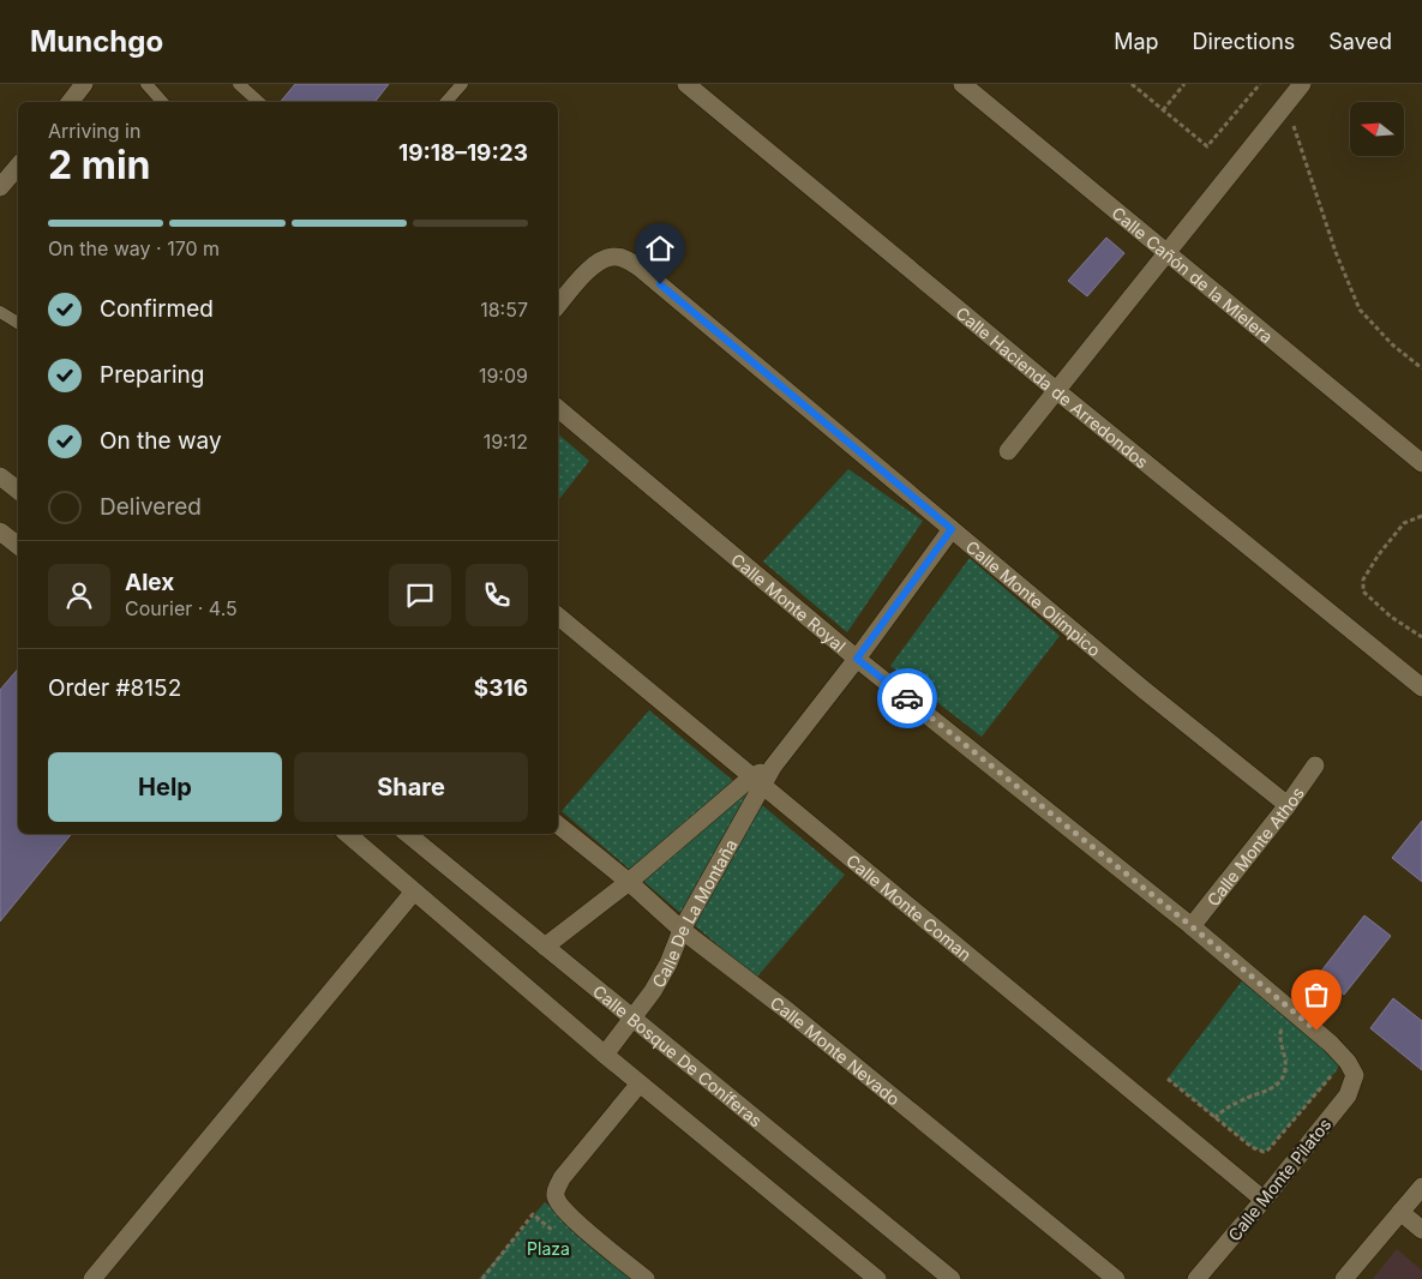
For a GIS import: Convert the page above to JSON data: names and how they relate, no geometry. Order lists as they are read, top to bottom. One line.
{"streets":{"street":["Calle Cañón de la Mielera","Calle Hacienda de Arredondos","Calle Monte Olímpico","Calle Monte Royal","Calle Monte Athos","Calle Monte Coman","Calle De La Montaña","Calle Monte Nevado","Calle Bosque De Coníferas","Calle Monte Pilatos"]},"crossings":[["Calle Monte Olímpico","Calle Monte Athos"],["Calle Monte Royal","Calle Monte Athos"],["Calle Monte Royal","Calle Monte Pilatos"],["Calle Monte Coman","Calle De La Montaña"],["Calle Monte Coman","Calle Monte Pilatos"],["Calle De La Montaña","Calle Monte Nevado"],["Calle De La Montaña","Calle Bosque De Coníferas"]],"parks":["Plaza"],"north":"left","page":{"header":"Munchgo","nav":["Map","Directions","Saved"],"heading":["2 min","Arriving in","19:18–19:23"],"panel":["Alex","Courier · 4.5","Order #8152","$316"],"bar":"On the way · 170 m","list":[["Confirmed","18:57"],["Preparing","19:09"],["On the way","19:12"],"Delivered"],"buttons":["Help","Share"]}}
